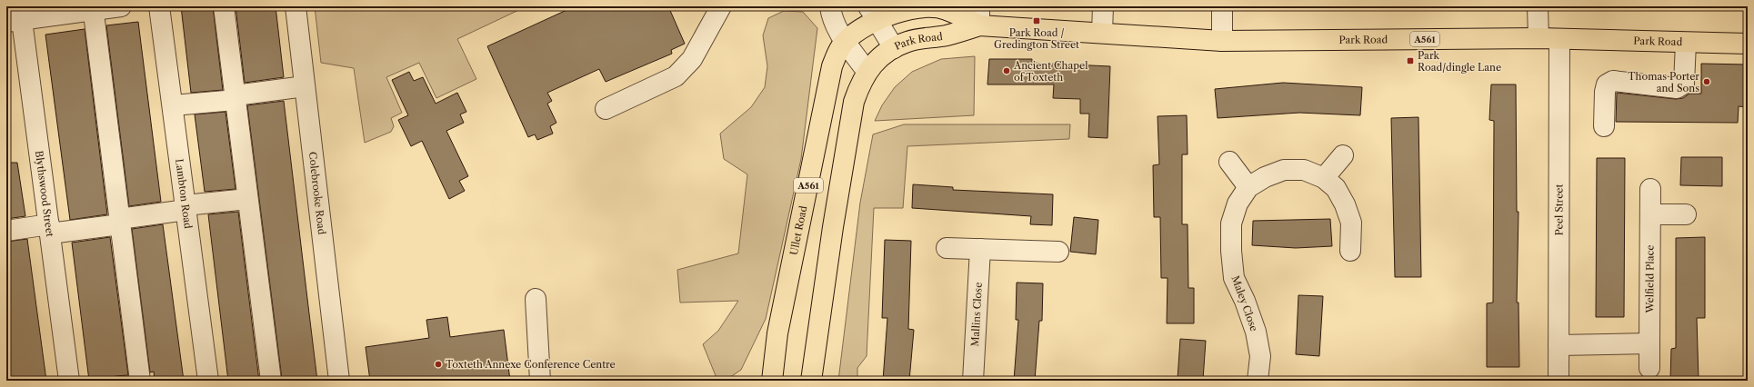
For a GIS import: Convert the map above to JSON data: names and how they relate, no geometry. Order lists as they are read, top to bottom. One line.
{"streets":{"highway":["A561","Park Road","Ullet Road"],"street":["Blythswood Street","Lambton Road","Colebrooke Road","Peel Street","Welfield Place","Maley Close","Mallins Close"]},"crossings":[["A561","Park Road"],["Park Road","Peel Street"],["Park Road","Ullet Road"]],"places":{"transit":["Park Road / Gredington Street","Park Road/dingle Lane"],"other":["Ancient Chapel of Toxteth","Thomas Porter and Sons","Toxteth Annexe Conference Centre"]}}
